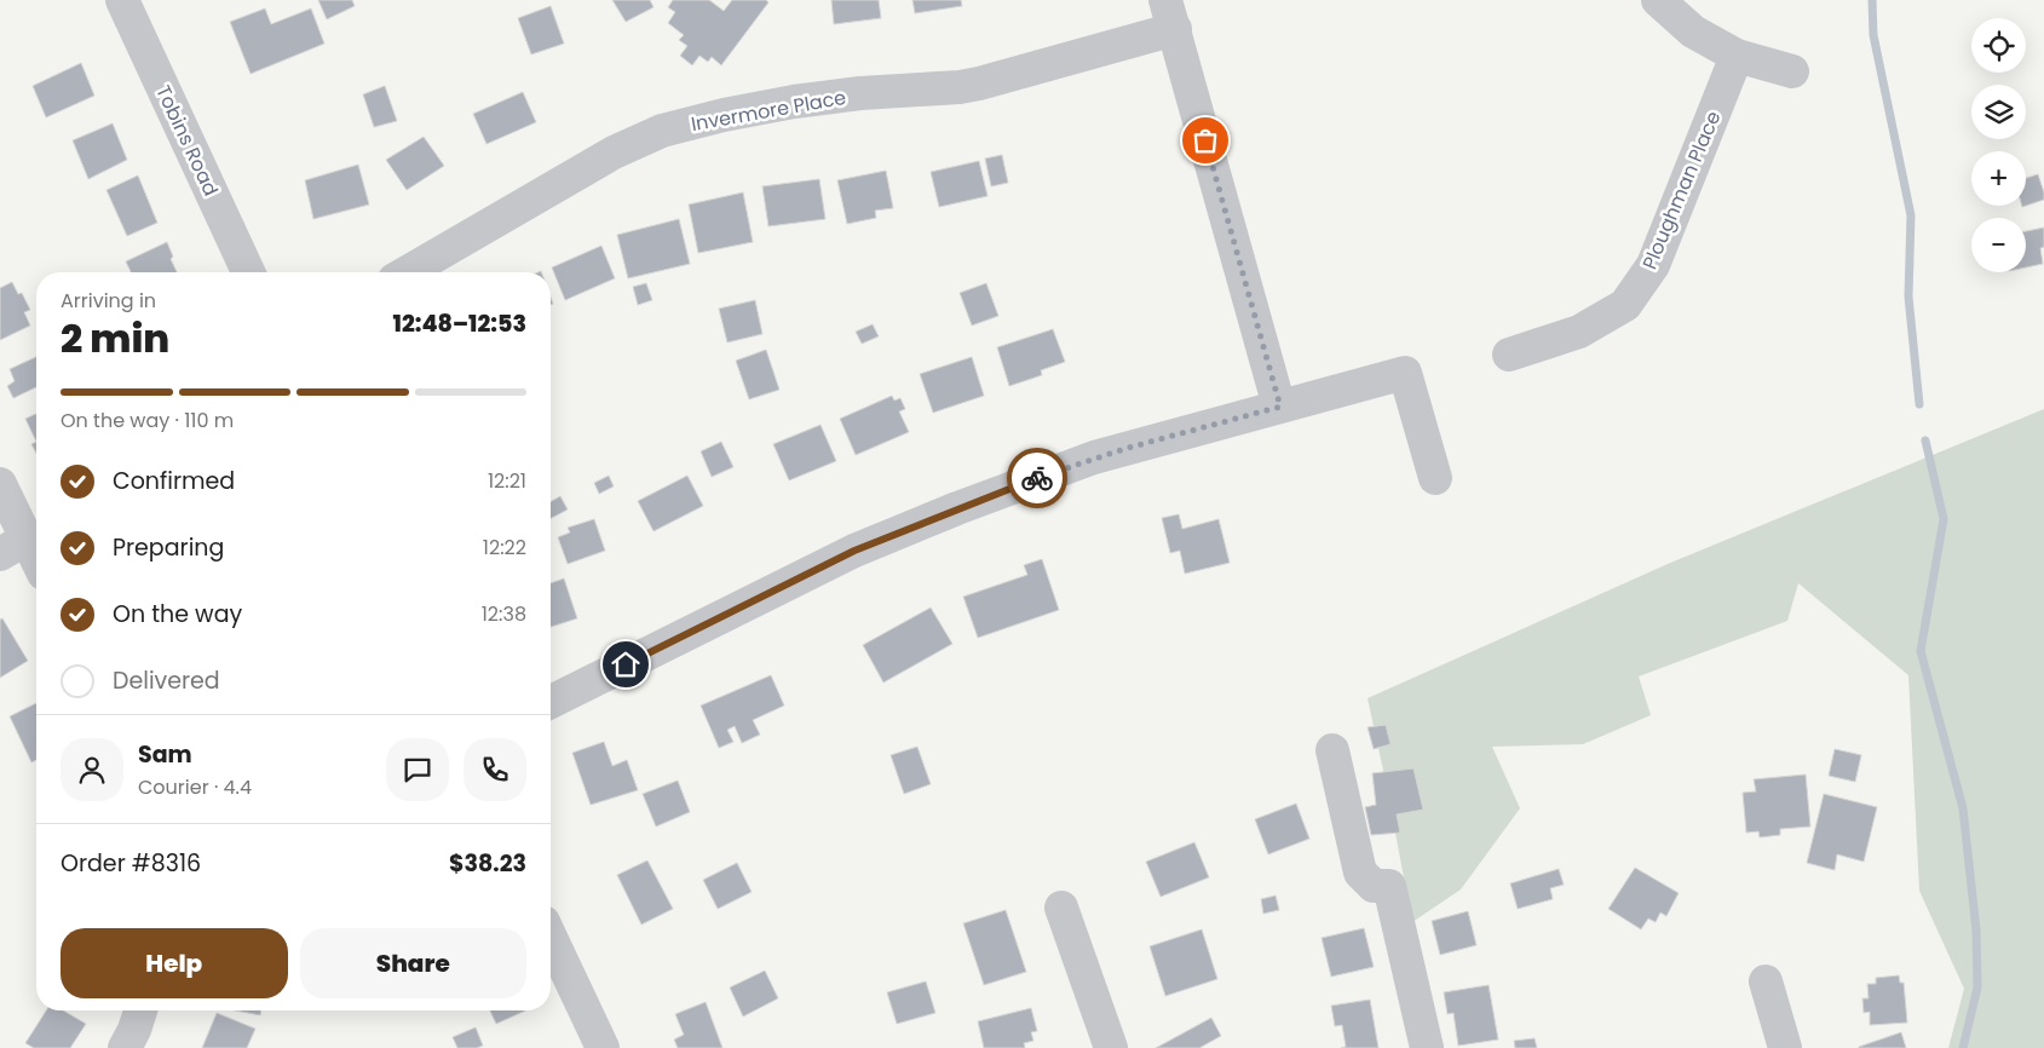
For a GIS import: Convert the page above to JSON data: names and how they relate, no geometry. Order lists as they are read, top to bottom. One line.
{"streets":{"street":["Invermore Place","Tobins Road","Ploughman Place"]},"page":{"map_buttons":["+","−"],"heading":["2 min","Arriving in","12:48–12:53"],"panel":["Sam","Courier · 4.4","Order #8316","$38.23"],"bar":"On the way · 110 m","list":[["Confirmed","12:21"],["Preparing","12:22"],["On the way","12:38"],"Delivered"],"buttons":["Help","Share"]}}
